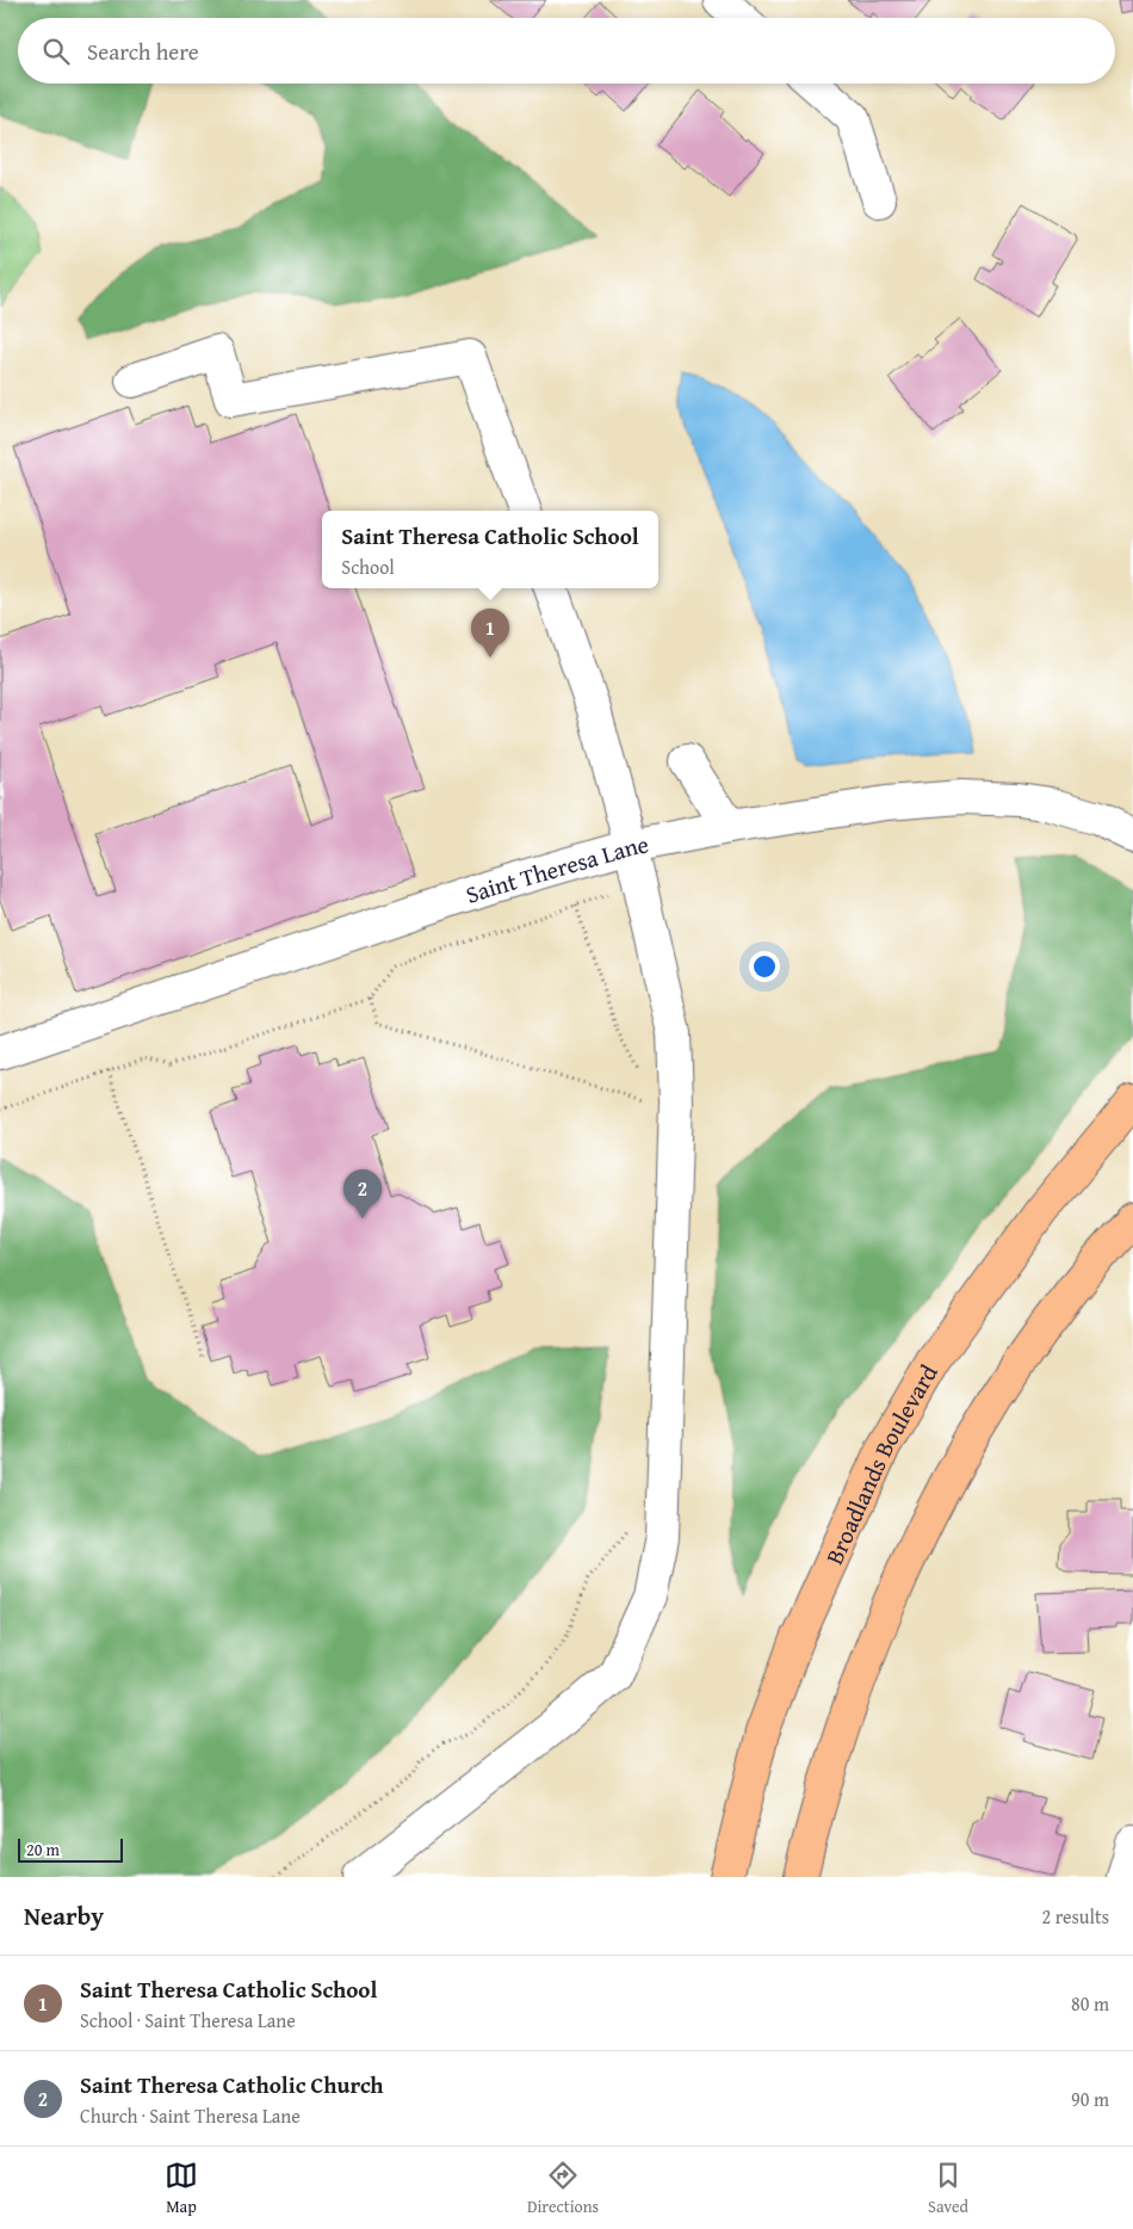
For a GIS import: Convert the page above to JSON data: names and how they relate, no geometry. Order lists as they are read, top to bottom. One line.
{"streets":{"main road":["Broadlands Boulevard"],"street":["Saint Theresa Lane"]},"scale_bar":"20 m","page":{"search":"Search here","popup":["Saint Theresa Catholic School","School"],"pins":["1","2"],"scale":"20 m","heading":["Nearby","2 results"],"list":[{"mark":"1","name":"Saint Theresa Catholic School","note":"School · Saint Theresa Lane","value":"80 m"},{"mark":"2","name":"Saint Theresa Catholic Church","note":"Church · Saint Theresa Lane","value":"90 m"}],"nav":["Map","Directions","Saved"]}}
